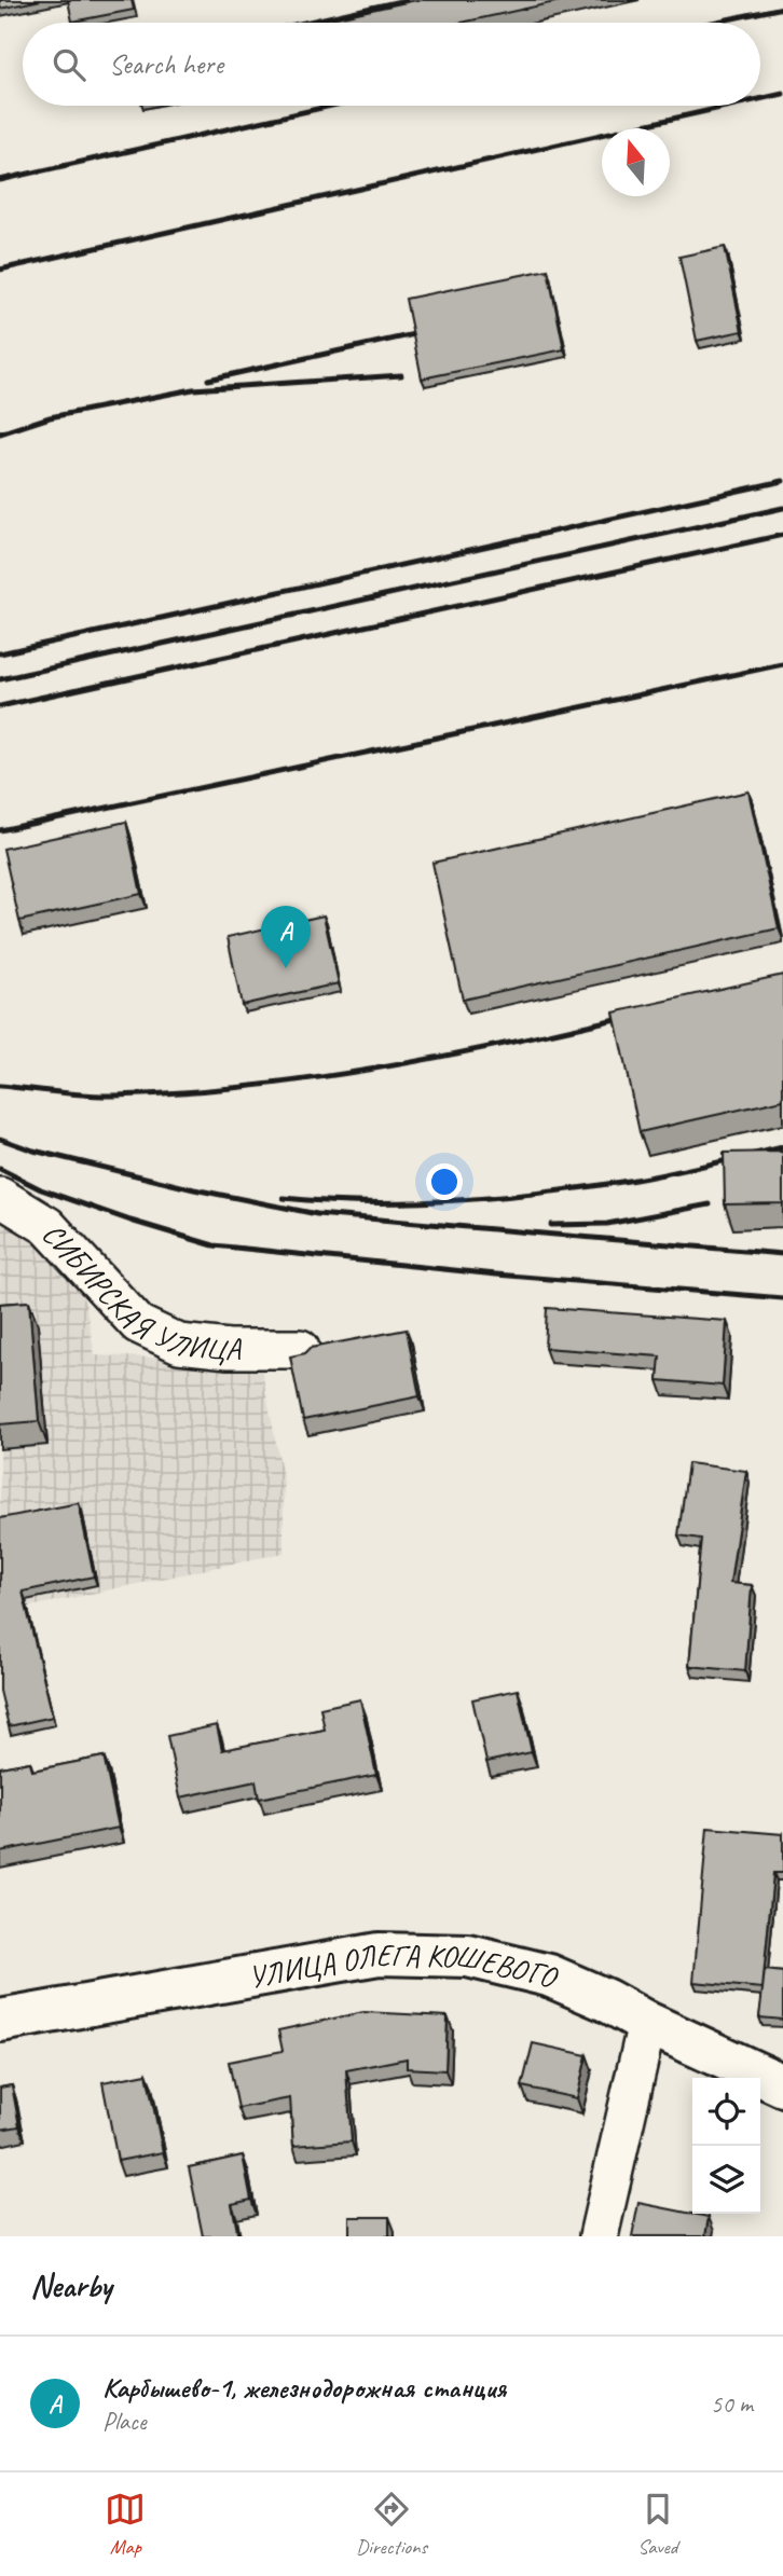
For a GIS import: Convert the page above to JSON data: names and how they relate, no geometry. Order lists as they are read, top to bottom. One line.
{"streets":{"main road":["УЛИЦА ОЛЕГА КОШЕВОГО"],"street":["СИБИРСКАЯ УЛИЦА"]},"north":"top","page":{"search":"Search here","pins":"A","heading":"Nearby","list":[{"mark":"A","name":"Карбышево-1, железнодорожная станция","note":"Place","value":"50 m"}],"nav":["Map","Directions","Saved"]}}
